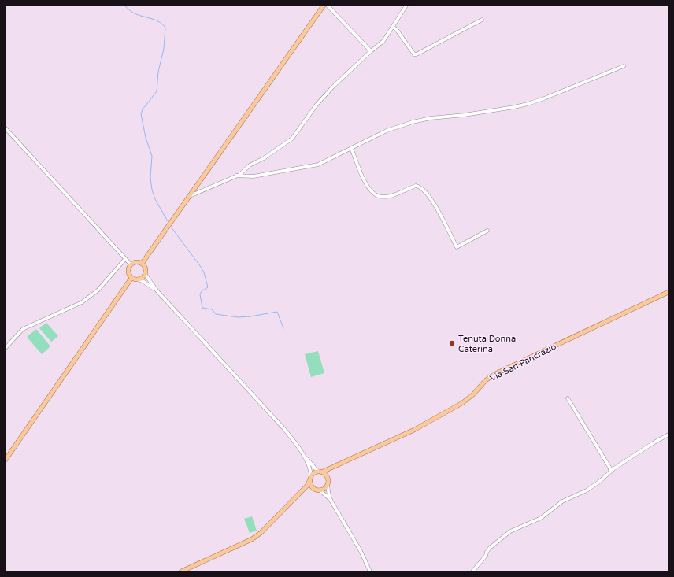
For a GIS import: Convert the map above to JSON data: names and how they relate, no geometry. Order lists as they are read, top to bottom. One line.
{"streets":{"main road":["Via San Pancrazio"]},"places":["Tenuta Donna Caterina"]}
